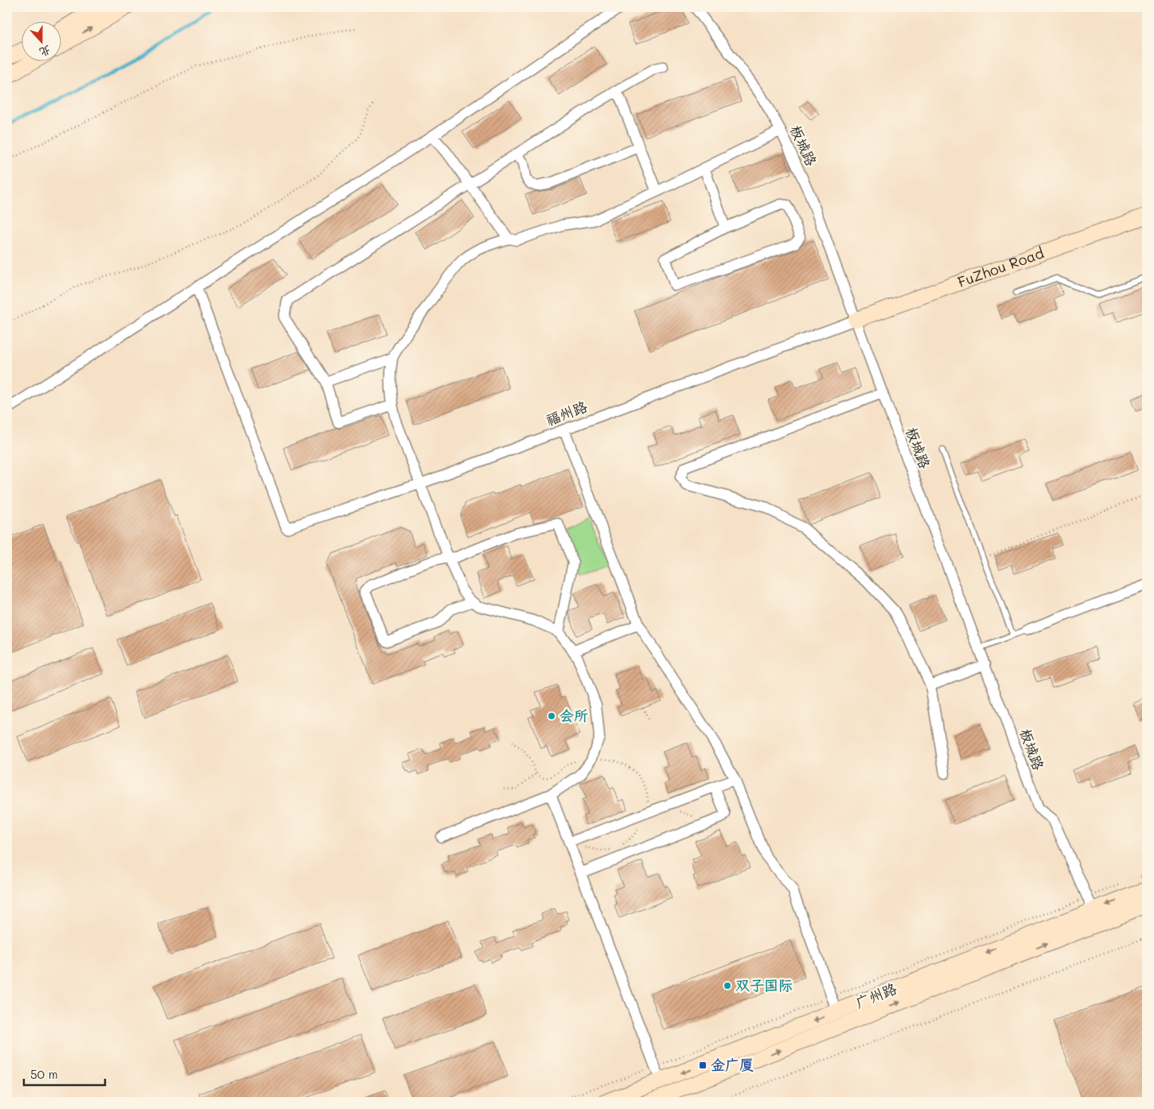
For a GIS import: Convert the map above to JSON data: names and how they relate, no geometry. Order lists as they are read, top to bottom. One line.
{"streets":{"main road":["FuZhou Road","广州路"],"street":["板城路","福州路"]},"crossings":[["板城路","FuZhou Road"],["板城路","福州路"],["板城路","广州路"],["FuZhou Road","福州路"]],"places":{"other":["会所","双子国际"],"transit":["金广厦"]},"scale_bar":"50 m","north":"bottom"}
